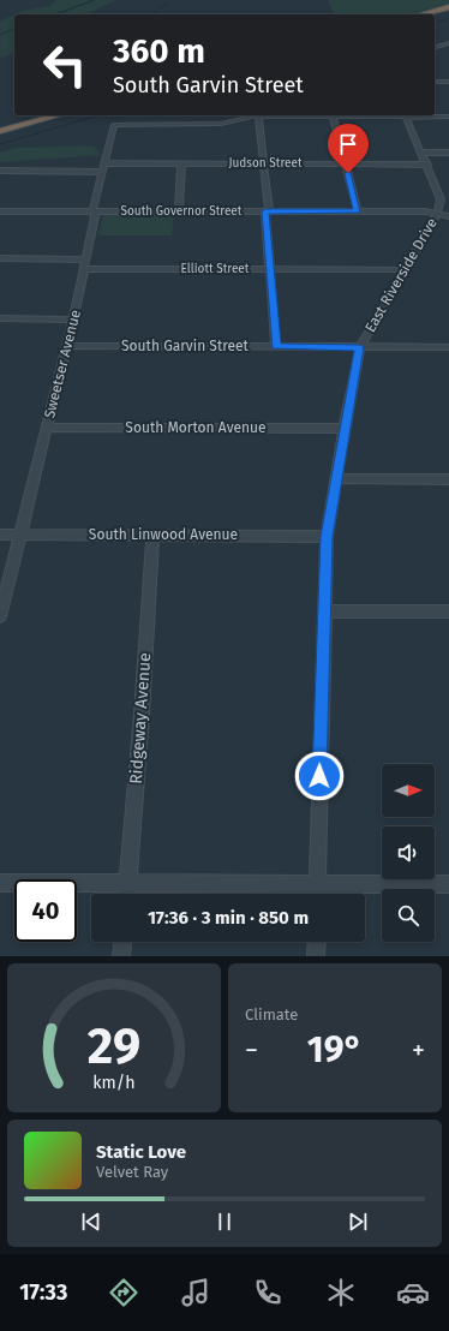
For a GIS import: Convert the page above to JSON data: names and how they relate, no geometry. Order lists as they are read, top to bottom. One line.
{"streets":{"street":["Judson Street","South Governor Street","Elliott Street","East Riverside Drive","South Garvin Street","Sweetser Avenue","South Morton Avenue","South Linwood Avenue","Ridgeway Avenue"]},"crossings":[["Judson Street","East Riverside Drive"],["Judson Street","Sweetser Avenue"],["South Governor Street","East Riverside Drive"],["South Governor Street","Sweetser Avenue"],["Elliott Street","East Riverside Drive"],["Elliott Street","Sweetser Avenue"],["East Riverside Drive","South Garvin Street"],["East Riverside Drive","South Morton Avenue"],["East Riverside Drive","South Linwood Avenue"],["South Garvin Street","Sweetser Avenue"],["Sweetser Avenue","South Morton Avenue"],["Sweetser Avenue","South Linwood Avenue"],["South Linwood Avenue","Ridgeway Avenue"]],"north":"right","page":{"turn":["360 m","South Garvin Street"],"limit":"40","trip":"17:36 · 3 min · 850 m","tile":"Climate","heat":["−","19°","+"],"song":["Static Love","Velvet Ray"],"tabs":"17:33","gauge":["29","km/h"]}}
